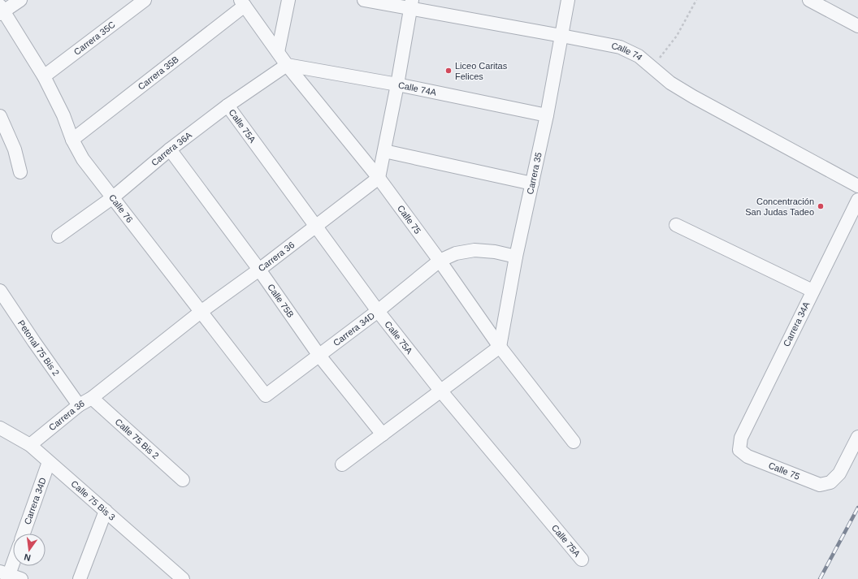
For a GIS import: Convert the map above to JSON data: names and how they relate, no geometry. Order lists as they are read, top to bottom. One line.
{"streets":{"street":["Carrera 35C","Calle 74","Carrera 35B","Calle 74A","Calle 75A","Carrera 36A","Carrera 35","Calle 76","Calle 75","Carrera 36","Calle 75B","Carrera 34A","Carrera 34D","Petonal 75 Bis 2","Calle 75 Bis 2","Calle 75 Bis 3"]},"crossings":[["Carrera 35C","Calle 76"],["Calle 74","Carrera 35"],["Carrera 35B","Calle 76"],["Carrera 35B","Calle 75"],["Calle 74A","Carrera 36A"],["Calle 74A","Carrera 35"],["Calle 74A","Calle 75"],["Calle 75A","Carrera 36A"],["Calle 75A","Carrera 36"],["Calle 75A","Carrera 34D"],["Carrera 36A","Calle 76"],["Carrera 36A","Calle 75"],["Carrera 36A","Calle 75B"],["Carrera 35","Calle 75"],["Carrera 35","Carrera 34D"],["Calle 76","Carrera 36"],["Calle 76","Carrera 34D"],["Calle 75","Carrera 36"],["Calle 75","Carrera 34A"],["Calle 75","Carrera 34D"],["Carrera 36","Calle 75B"],["Carrera 36","Petonal 75 Bis 2"],["Carrera 36","Calle 75 Bis 2"],["Carrera 36","Calle 75 Bis 3"],["Calle 75B","Carrera 34D"],["Carrera 34D","Calle 75 Bis 3"]],"places":["Liceo Caritas Felices","Concentración San Judas Tadeo"],"north":"bottom"}
